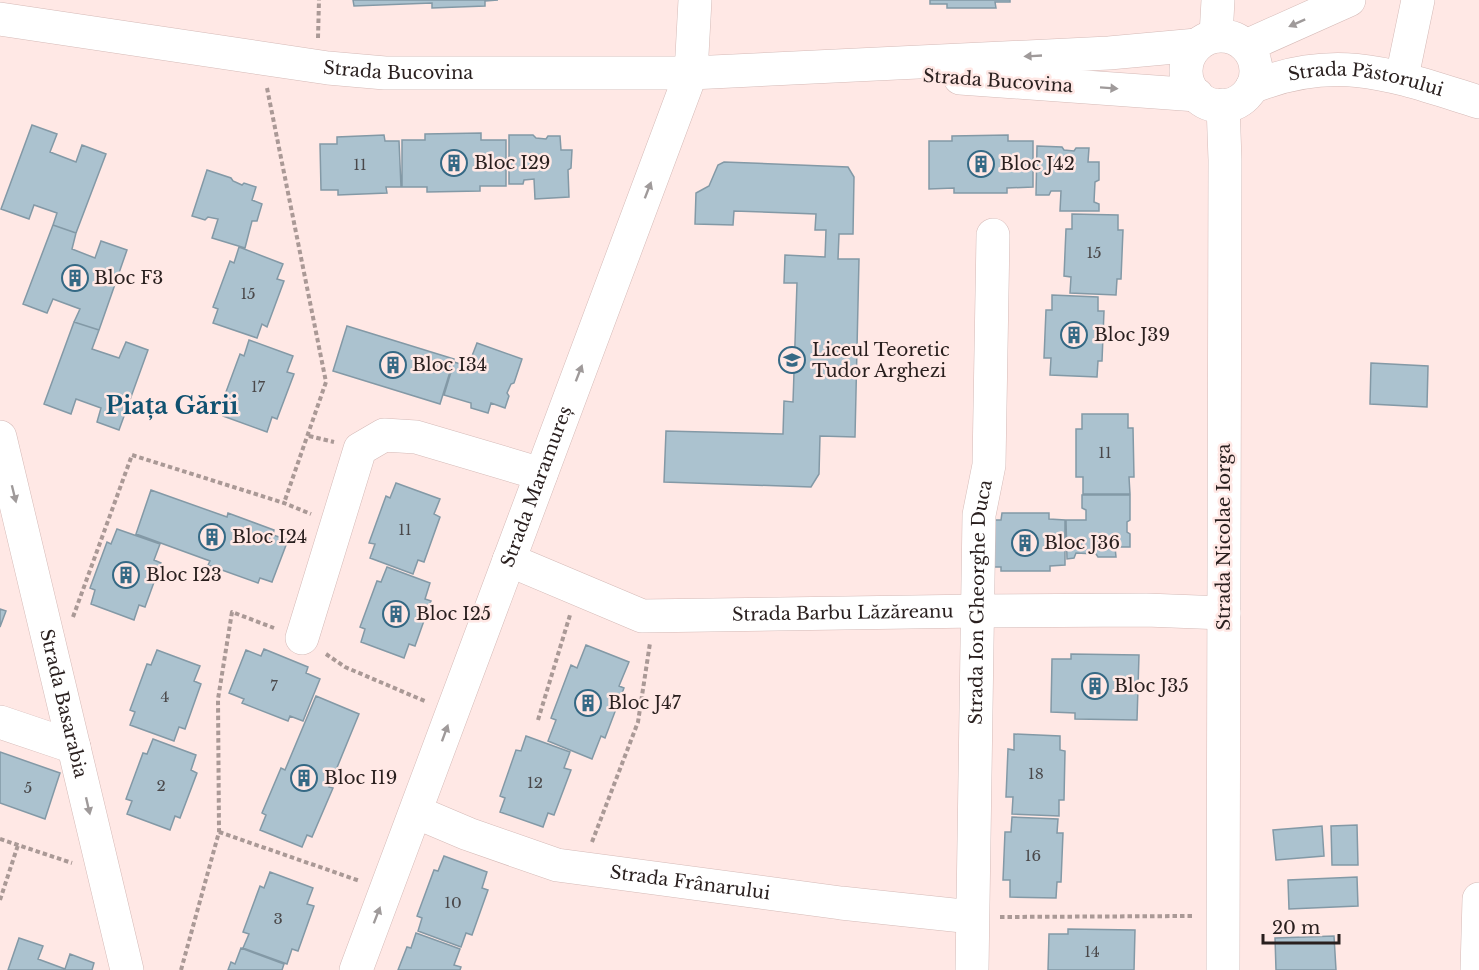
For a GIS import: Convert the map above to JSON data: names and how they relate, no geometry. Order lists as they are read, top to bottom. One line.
{"streets":{"street":["Strada Bucovina","Strada Păstorului","Strada Maramureș","Strada Nicolae Iorga","Strada Ion Gheorghe Duca","Strada Barbu Lăzăreanu","Strada Basarabia","Strada Frânarului"]},"crossings":[["Strada Bucovina","Strada Păstorului"],["Strada Bucovina","Strada Maramureș"],["Strada Bucovina","Strada Nicolae Iorga"],["Strada Păstorului","Strada Nicolae Iorga"],["Strada Maramureș","Strada Barbu Lăzăreanu"],["Strada Maramureș","Strada Frânarului"],["Strada Nicolae Iorga","Strada Barbu Lăzăreanu"],["Strada Ion Gheorghe Duca","Strada Barbu Lăzăreanu"],["Strada Ion Gheorghe Duca","Strada Frânarului"]],"one_way":["Strada Maramureș","Strada Basarabia"],"districts":["Piața Gării"],"places":{"building":["Bloc I29","Bloc J42","Bloc F3","Bloc J39","Bloc I34","Bloc I24","Bloc J36","Bloc I23","Bloc I25","Bloc J35","Bloc J47","Bloc I19"],"school or university":["Liceul Teoretic Tudor Arghezi"]},"house_numbers":["11","15","15","17","11","11","7","4","18","12","2","5","16","10","3","14"],"scale_bar":"20 m"}
